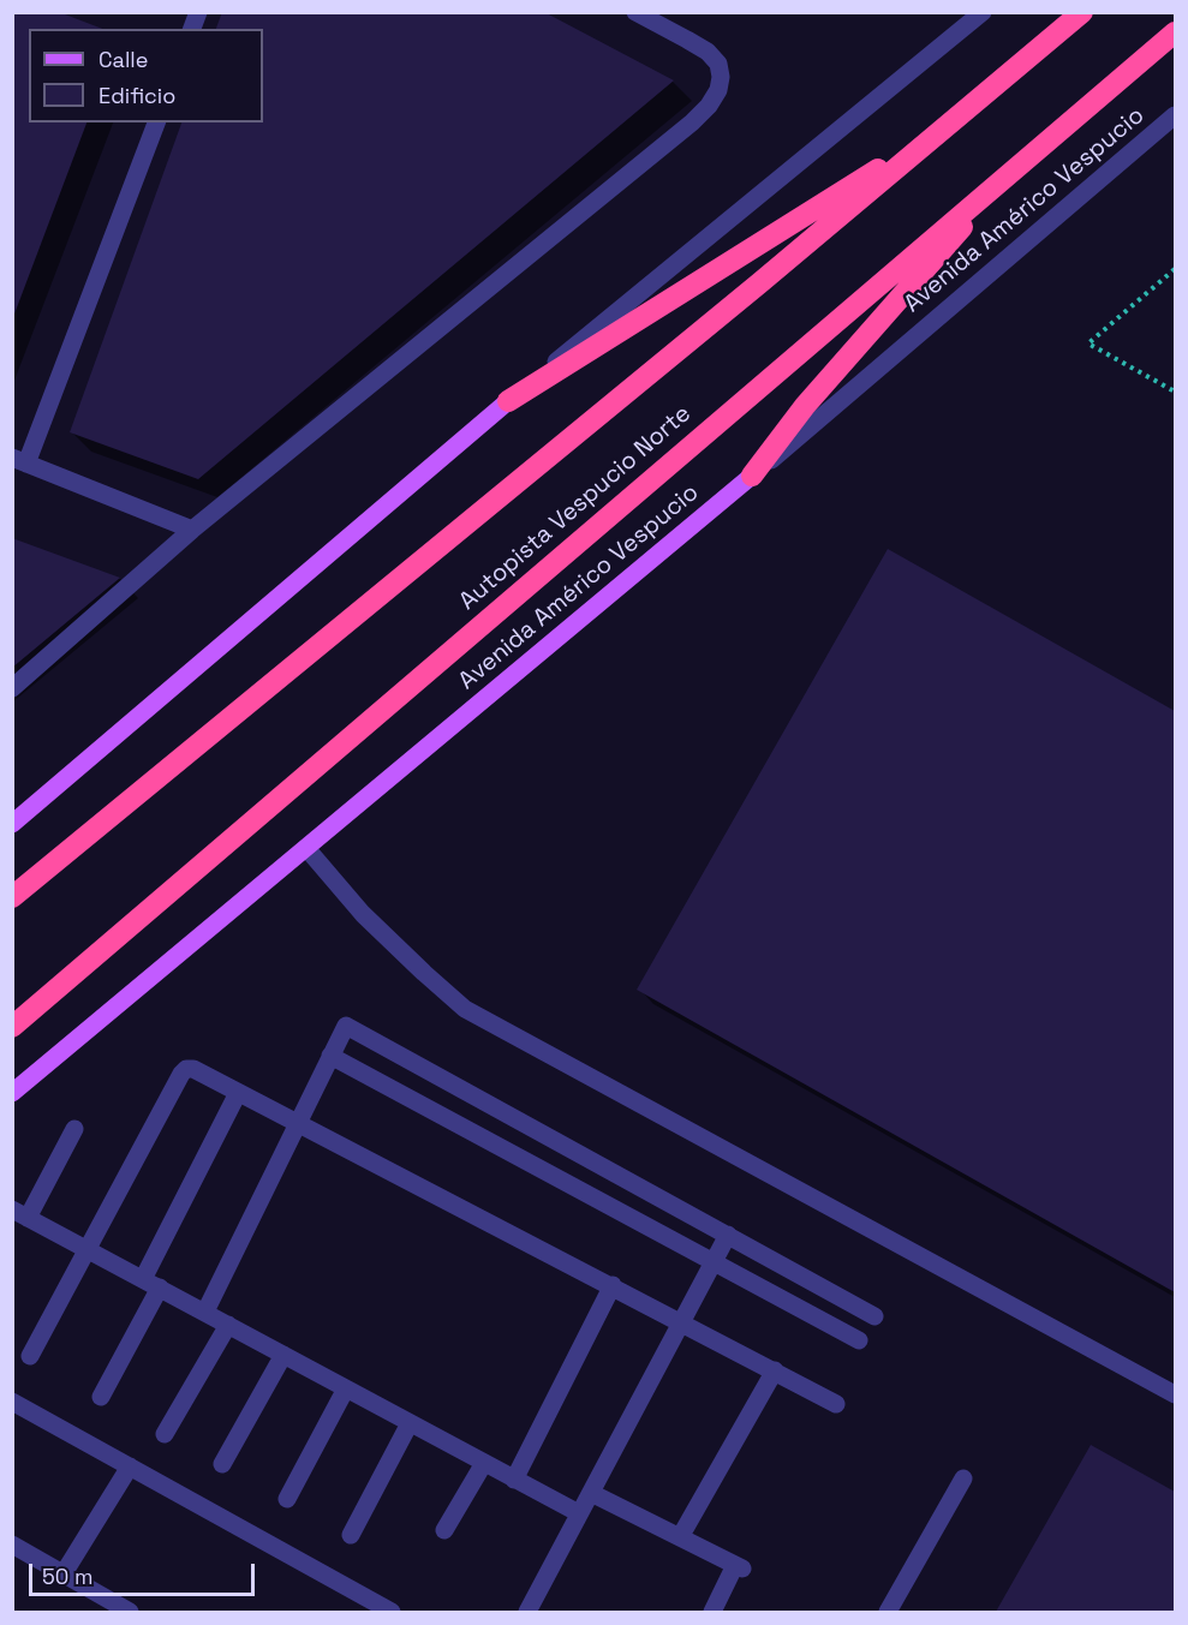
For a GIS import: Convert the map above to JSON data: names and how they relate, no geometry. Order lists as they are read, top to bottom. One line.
{"streets":{"highway":["Autopista Vespucio Norte"],"main road":["Avenida Américo Vespucio"]},"legend":["Calle","Edificio"],"scale_bar":"50 m"}
